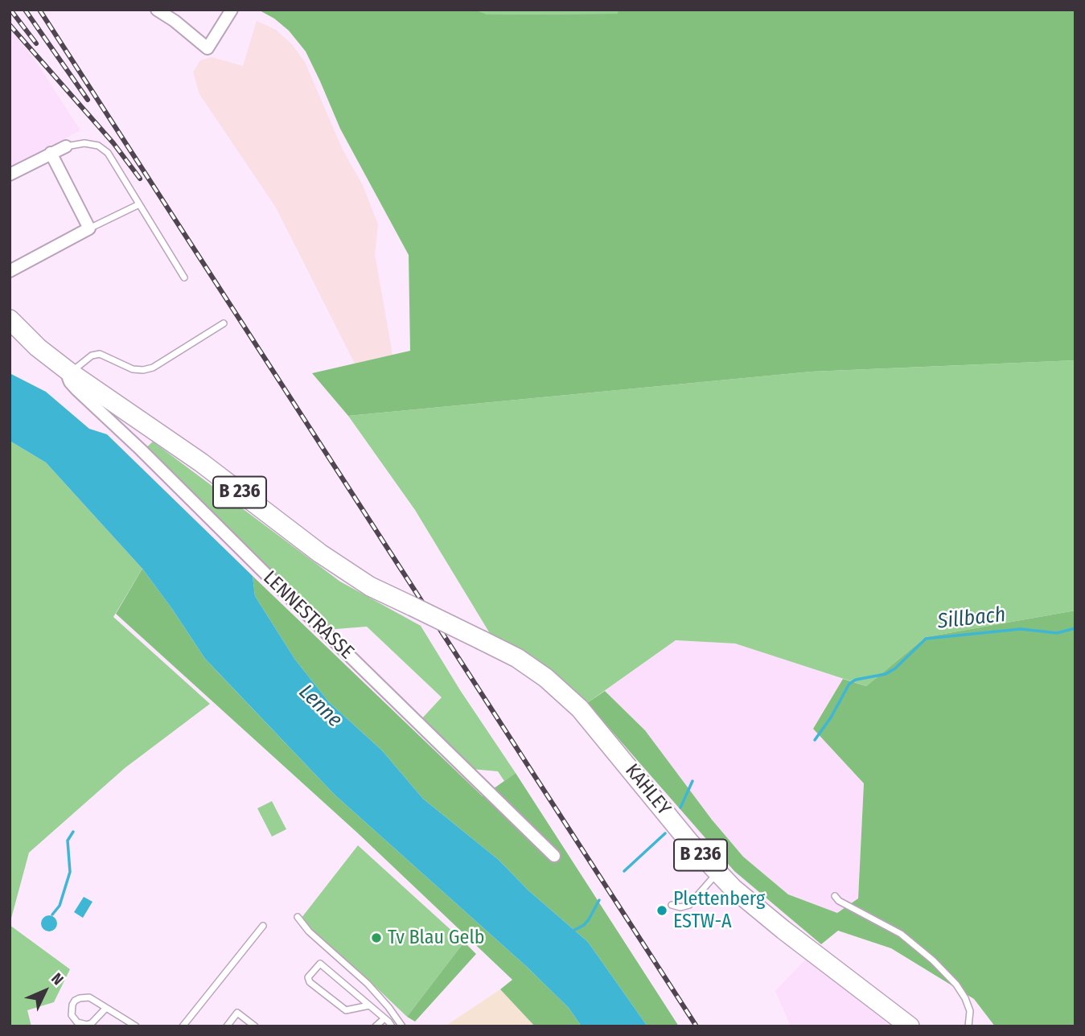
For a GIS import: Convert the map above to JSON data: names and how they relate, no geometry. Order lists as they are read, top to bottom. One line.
{"streets":{"main road":["B 236","LENNESTRASSE","KAHLEY"]},"crossings":[["LENNESTRASSE","KAHLEY"]],"water":["Sillbach","Lenne"],"places":["Plettenberg ESTW-A","Tv Blau Gelb"],"north":"top right"}
